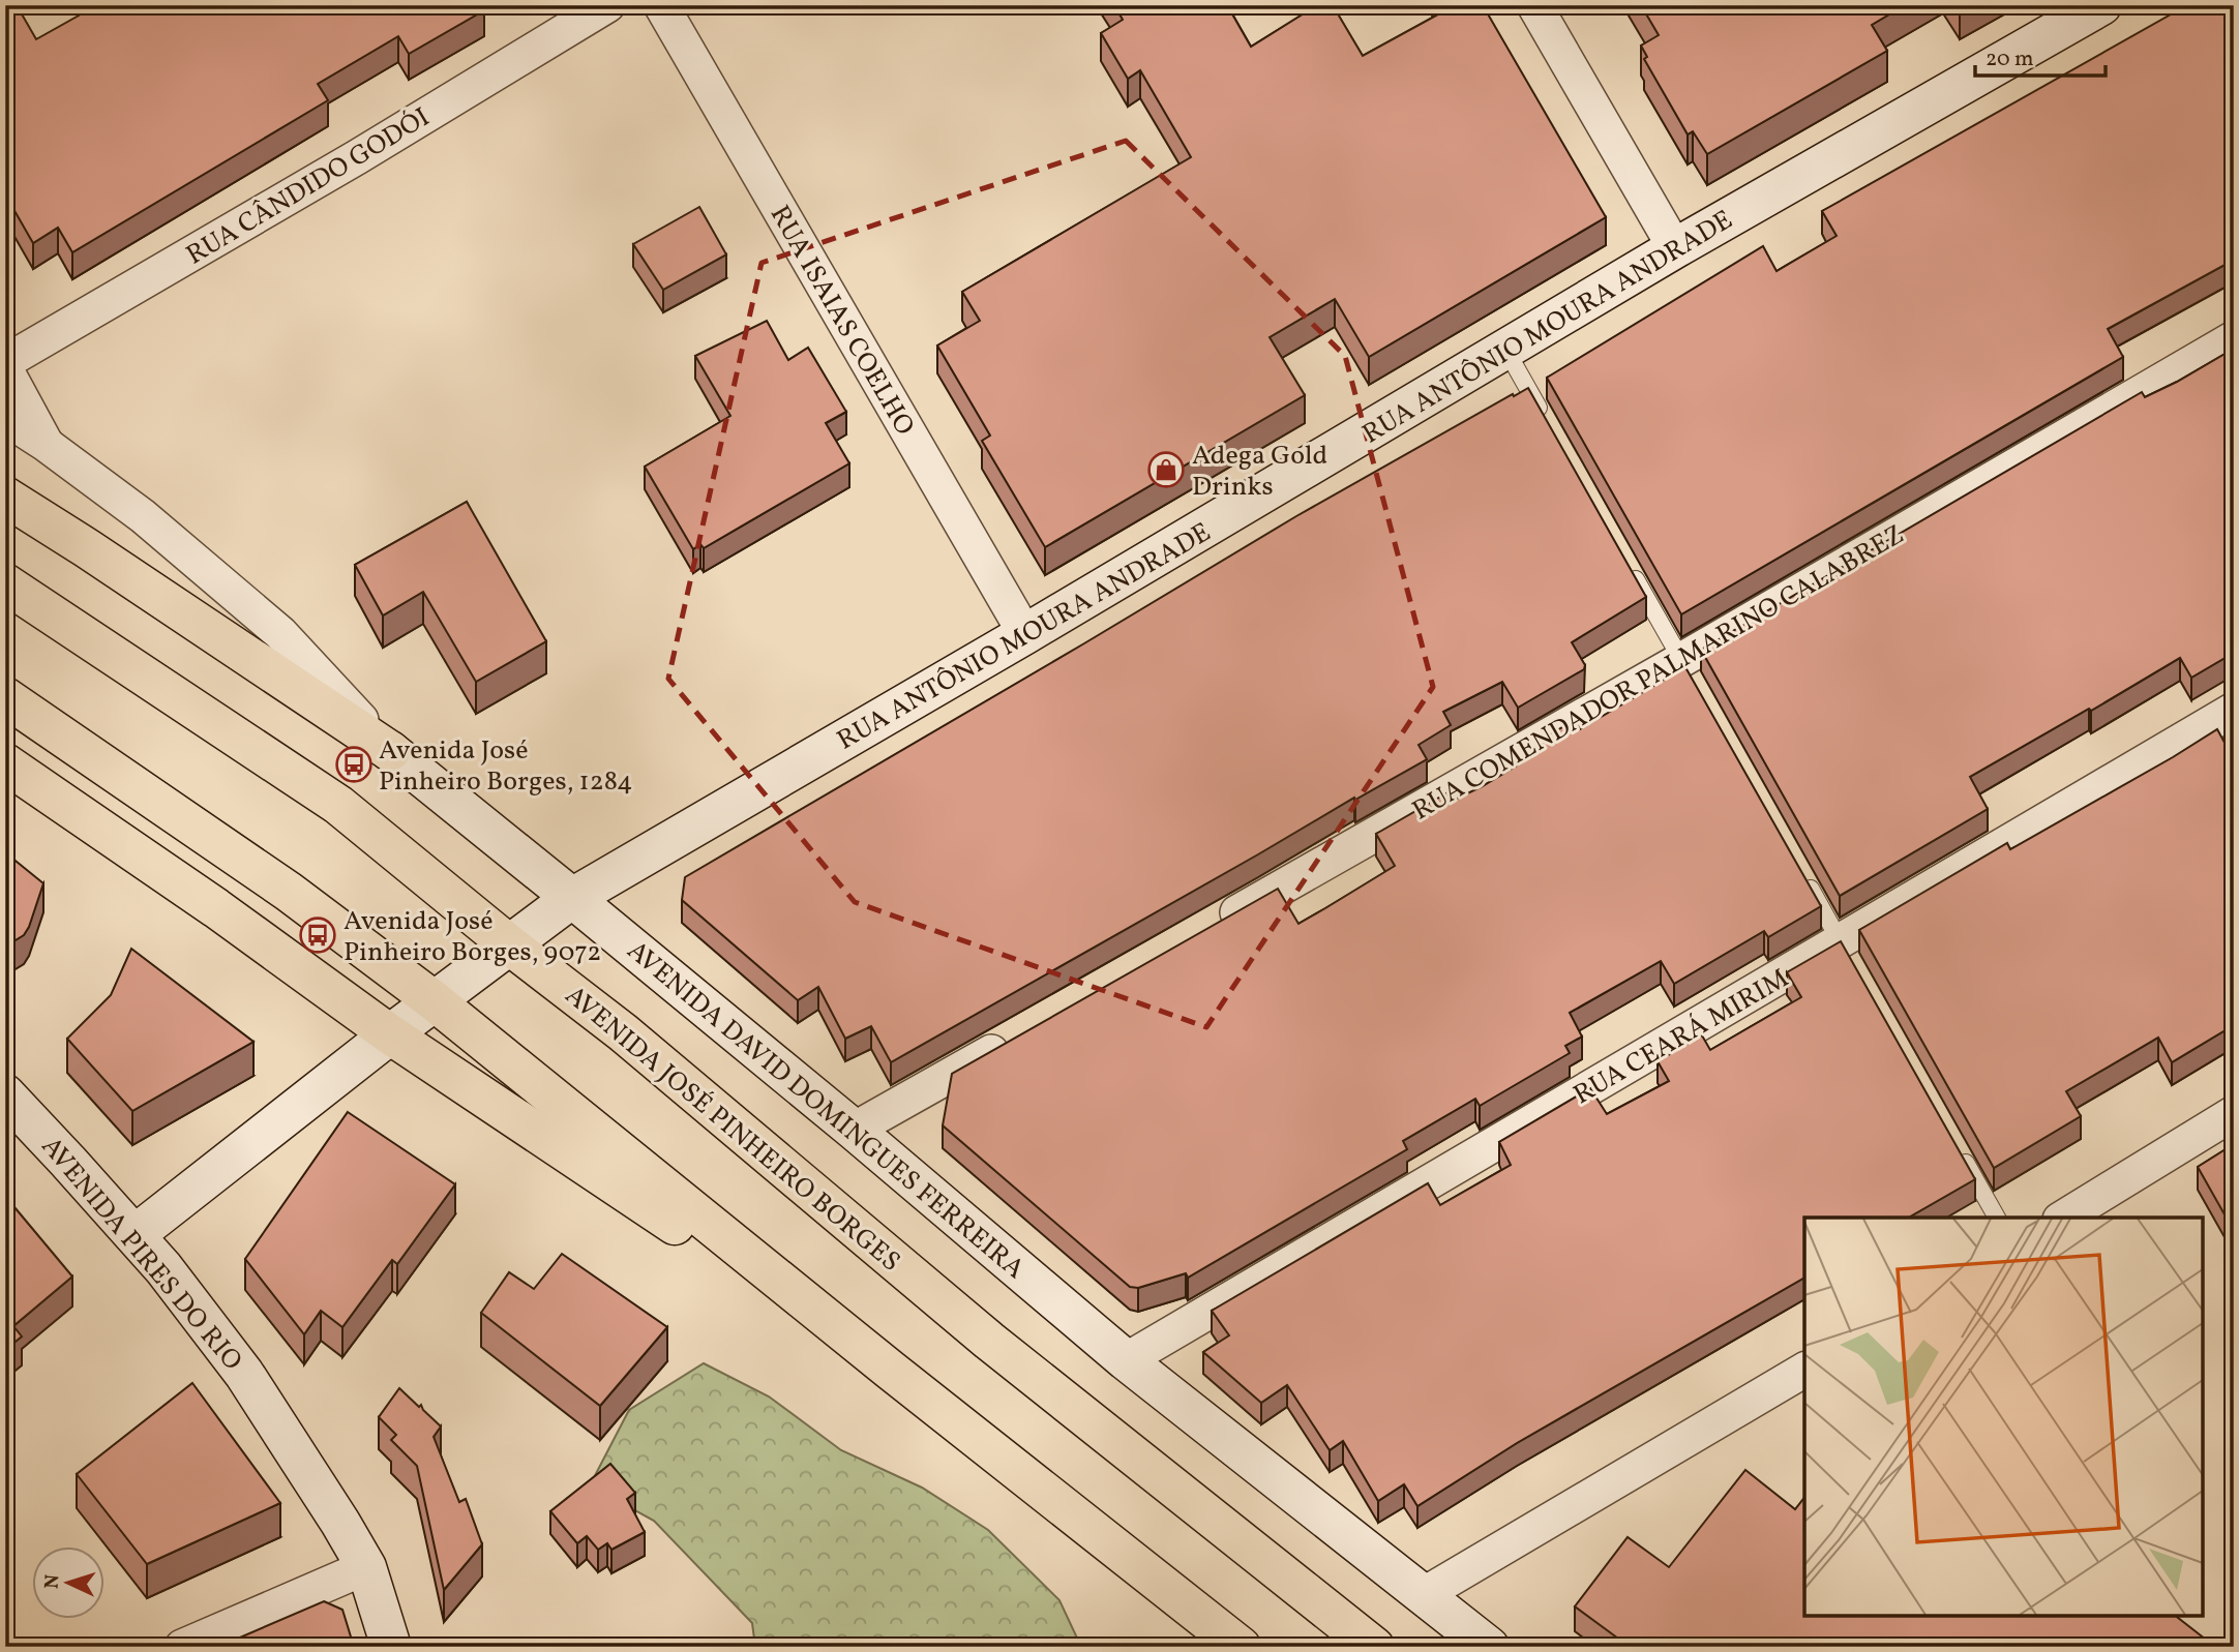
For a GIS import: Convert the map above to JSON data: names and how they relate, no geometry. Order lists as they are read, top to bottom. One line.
{"streets":{"main road":["AVENIDA JOSÉ PINHEIRO BORGES"],"street":["RUA CÂNDIDO GODÓI","RUA ISAIAS COELHO","RUA ANTÔNIO MOURA ANDRADE","RUA COMENDADOR PALMARINO CALABREZ","RUA CEARÁ MIRIM","AVENIDA DAVID DOMINGUES FERREIRA","AVENIDA PIRES DO RIO"]},"crossings":[["RUA ISAIAS COELHO","RUA ANTÔNIO MOURA ANDRADE"],["RUA ANTÔNIO MOURA ANDRADE","AVENIDA DAVID DOMINGUES FERREIRA"],["RUA ANTÔNIO MOURA ANDRADE","AVENIDA JOSÉ PINHEIRO BORGES"],["RUA ANTÔNIO MOURA ANDRADE","AVENIDA PIRES DO RIO"],["RUA CEARÁ MIRIM","AVENIDA DAVID DOMINGUES FERREIRA"]],"places":{"shop":["Adega Gold Drinks"],"bus stop":["Avenida José Pinheiro Borges, 1284","Avenida José Pinheiro Borges, 9072"]},"scale_bar":"20 m","north":"left"}
